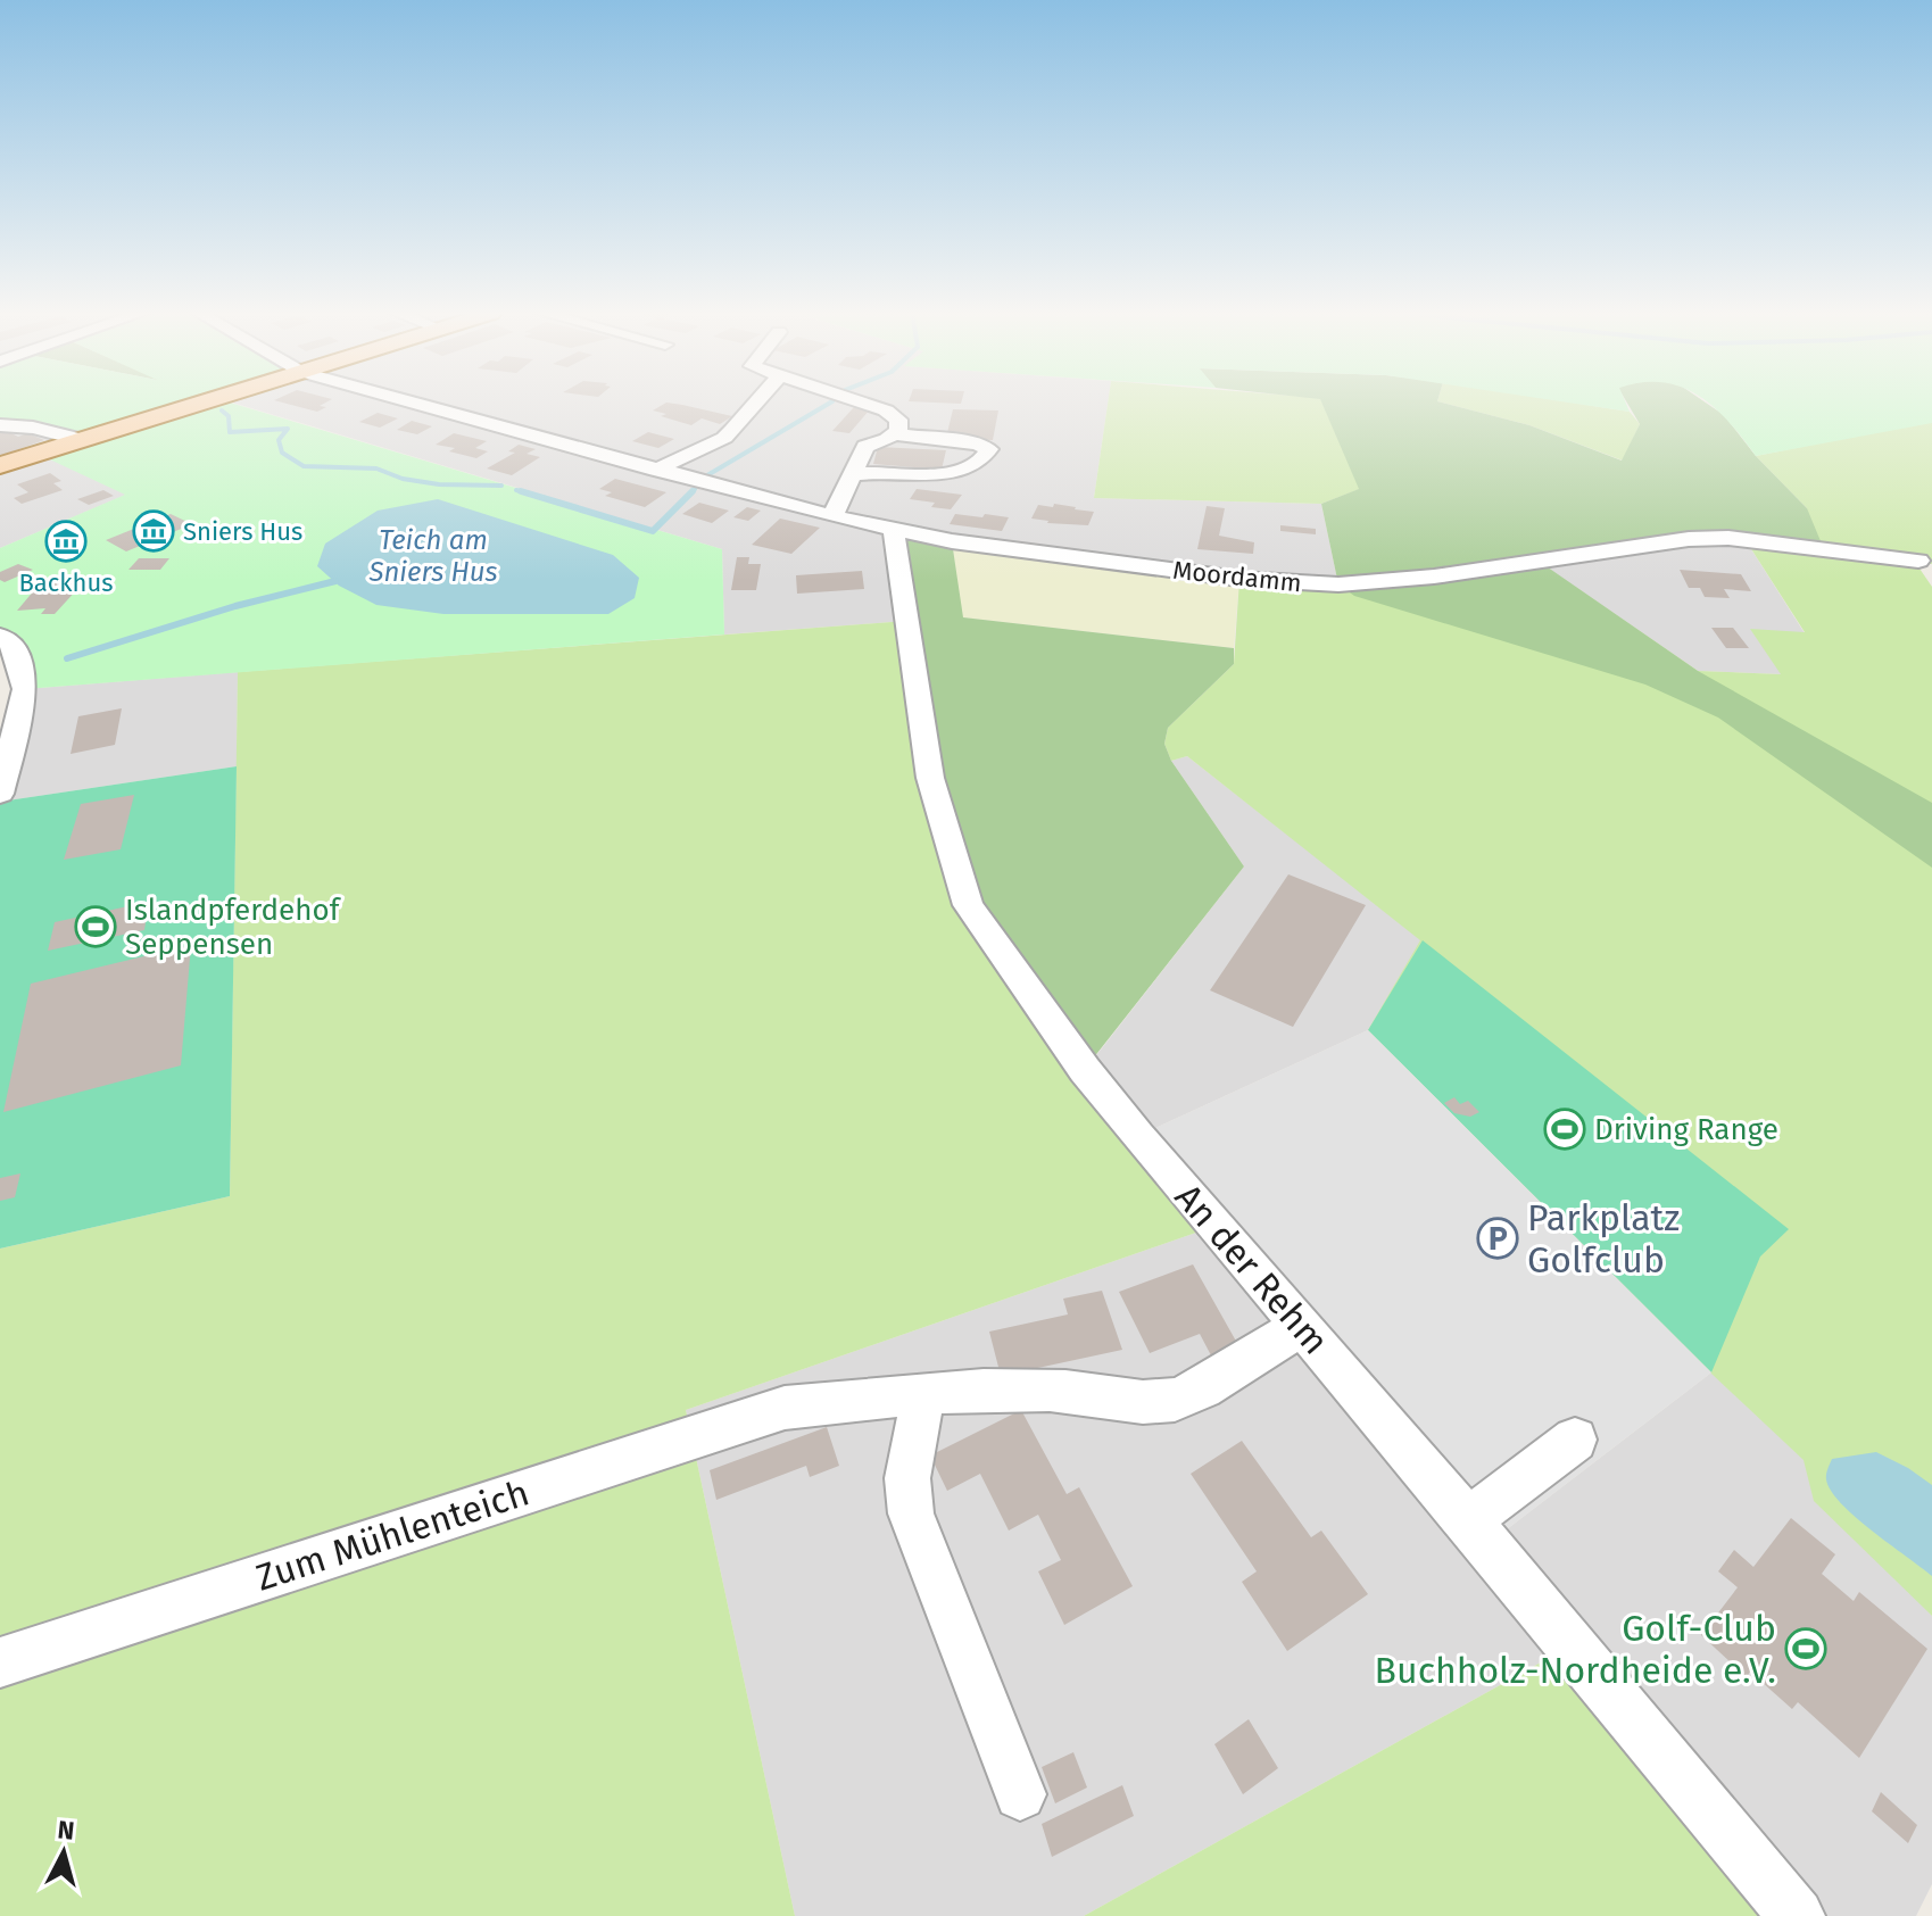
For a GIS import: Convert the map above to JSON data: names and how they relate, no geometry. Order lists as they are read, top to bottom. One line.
{"streets":{"street":["Moordamm","An der Rehm","Zum Mühlenteich"]},"crossings":[["Moordamm","An der Rehm"],["An der Rehm","Zum Mühlenteich"]],"water":["Teich am Sniers Hus"],"places":{"museum":["Sniers Hus","Backhus"],"sports":["Islandpferdehof Seppensen","Driving Range","Golf-Club Buchholz-Nordheide e.V."],"parking":["Parkplatz Golfclub"]},"north":"top"}
